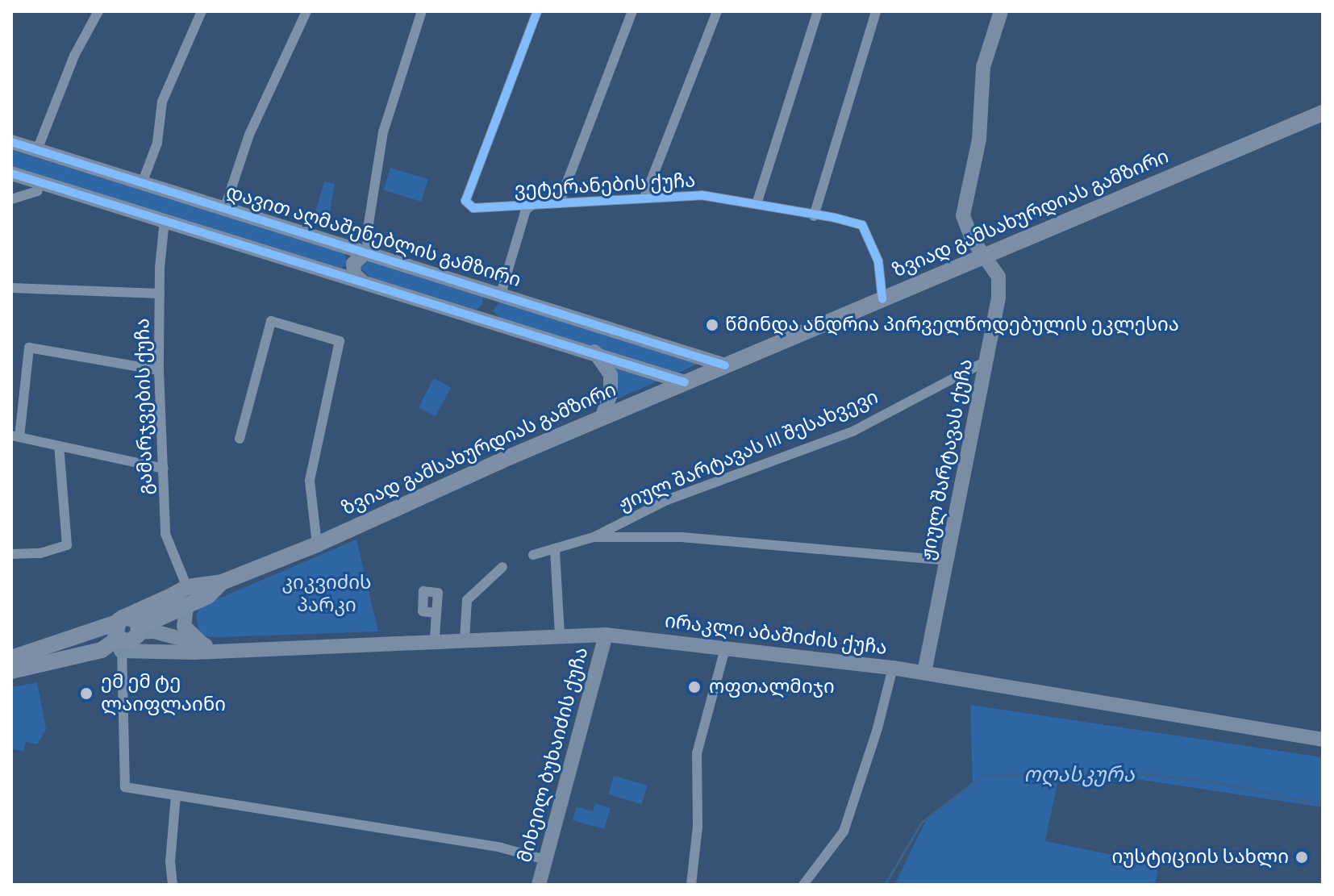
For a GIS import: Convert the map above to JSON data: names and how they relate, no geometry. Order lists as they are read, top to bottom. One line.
{"streets":{"main road":["ზვიად გამსახურდიას გამზირი","დავით აღმაშენებლის გამზირი","ჟიულ შარტავას ქუჩა","ირაკლი აბაშიძის ქუჩა","მიხეილ ბუხაიძის ქუჩა"],"street":["ვეტერანების ქუჩა","გამარჯვების ქუჩა","ჟიულ შარტავას III შესახვევი"]},"crossings":[["ვეტერანების ქუჩა","ზვიად გამსახურდიას გამზირი"],["ვეტერანების ქუჩა","დავით აღმაშენებლის გამზირი"],["ზვიად გამსახურდიას გამზირი","დავით აღმაშენებლის გამზირი"],["ზვიად გამსახურდიას გამზირი","გამარჯვების ქუჩა"],["ზვიად გამსახურდიას გამზირი","ჟიულ შარტავას ქუჩა"],["ზვიად გამსახურდიას გამზირი","ირაკლი აბაშიძის ქუჩა"],["ჟიულ შარტავას III შესახვევი","ჟიულ შარტავას ქუჩა"],["ჟიულ შარტავას ქუჩა","ირაკლი აბაშიძის ქუჩა"],["ირაკლი აბაშიძის ქუჩა","მიხეილ ბუხაიძის ქუჩა"]],"water":["ოღასკურა"],"parks":["კიკვიძის პარკი"],"places":["წმინდა ანდრია პირველწოდებულის ეკლესია","ოფთალმიჯი","ემ ემ ტე ლაიფლაინი","იუსტიციის სახლი"]}
